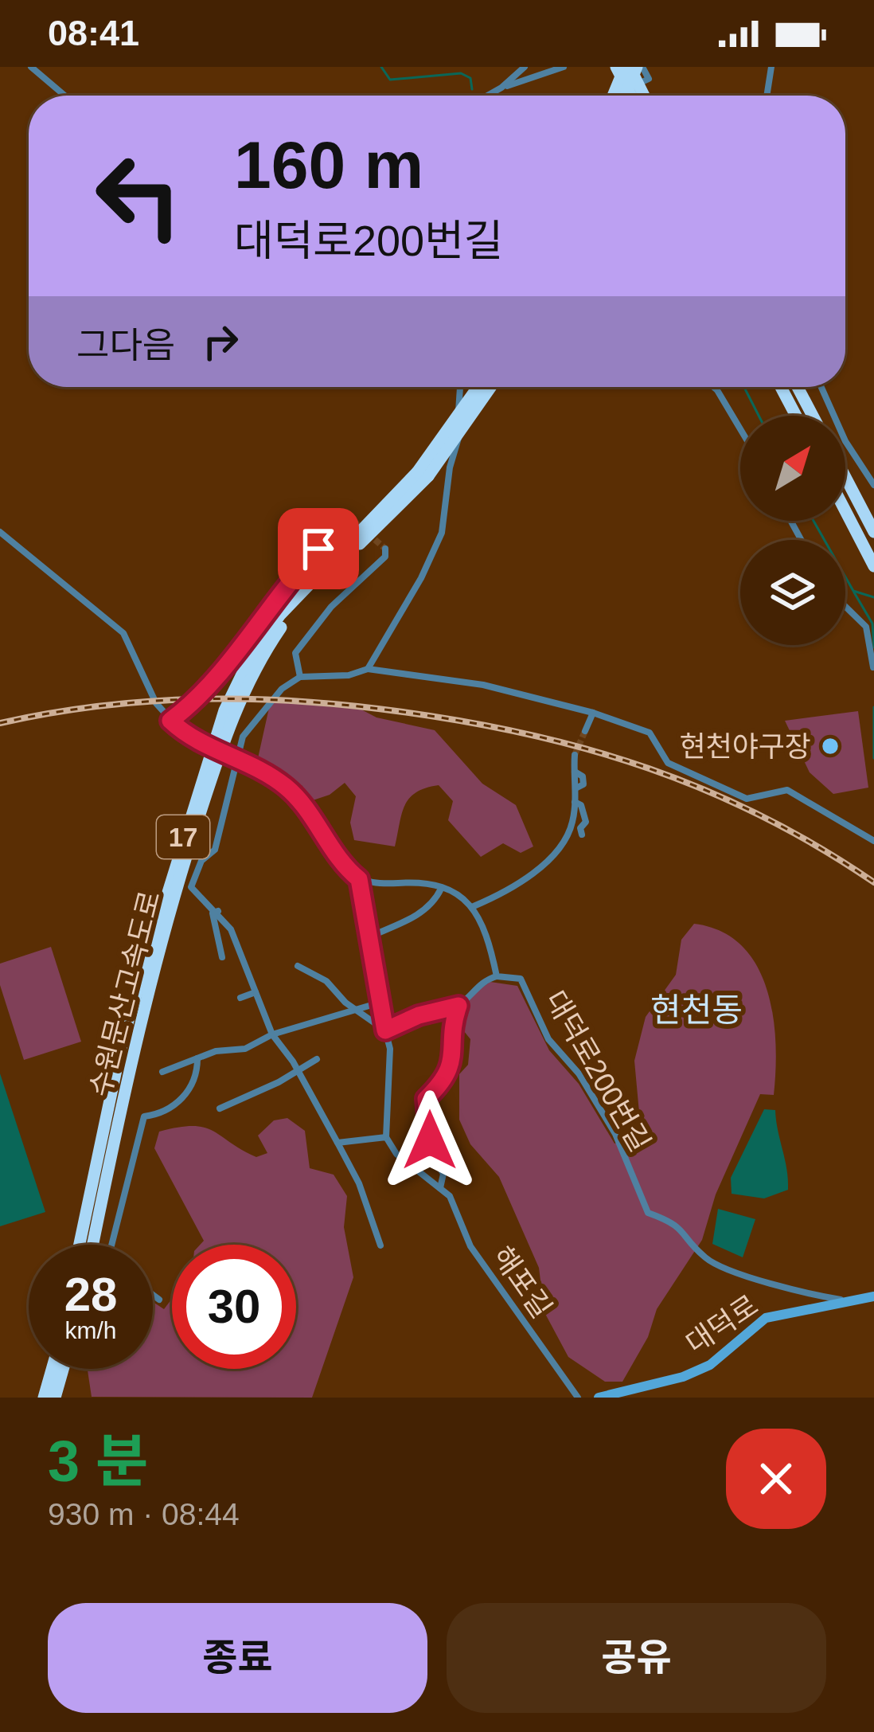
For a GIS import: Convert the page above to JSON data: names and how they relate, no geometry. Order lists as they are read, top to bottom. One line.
{"streets":{"highway":["17","수원문산고속도로"],"street":["대덕로200번길","해포길","대덕로"]},"crossings":[["대덕로200번길","대덕로"]],"districts":["현천동"],"places":["현천야구장"],"north":"top right","page":{"status":"08:41","turn":["160 m","대덕로200번길"],"then":"그다음","speed":"28 km/h","limit":"30","heading":["3 분","930 m · 08:44"],"buttons":["종료","공유"]}}
